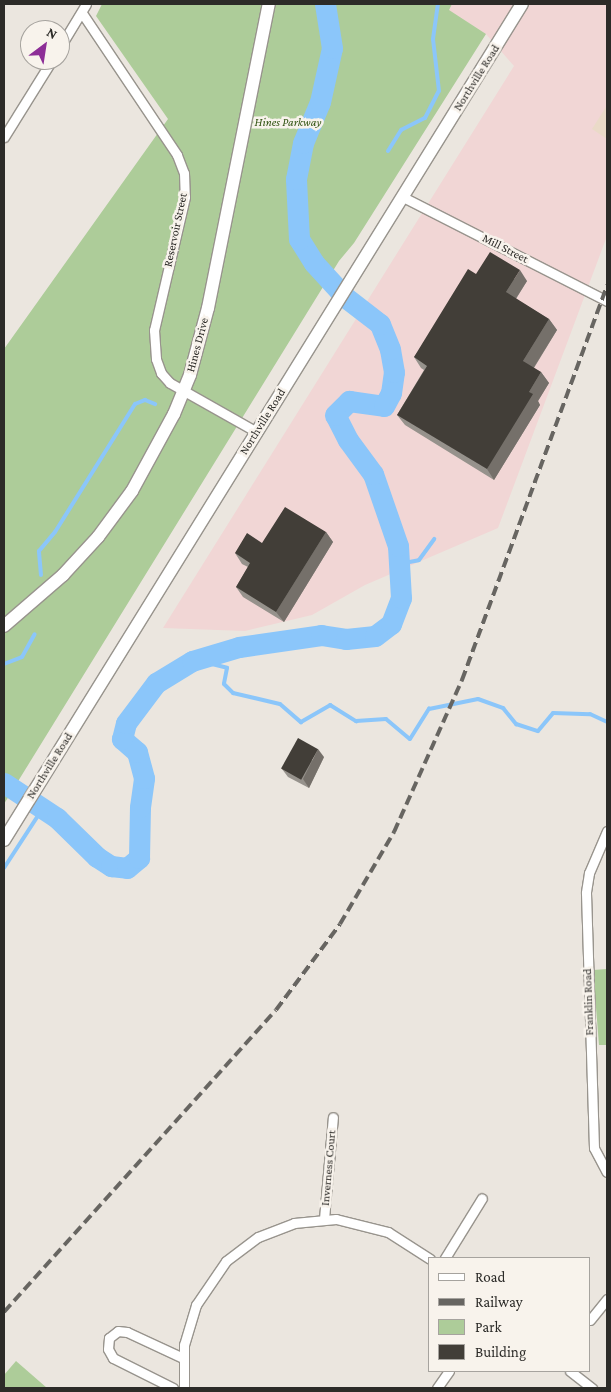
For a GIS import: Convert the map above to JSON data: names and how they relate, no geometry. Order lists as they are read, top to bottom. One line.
{"streets":{"street":["Northville Road","Reservoir Street","Mill Street","Hines Drive","Franklin Road","Inverness Court"]},"crossings":[["Northville Road","Reservoir Street"],["Northville Road","Mill Street"],["Reservoir Street","Hines Drive"]],"parks":["Hines Parkway"],"legend":["Road","Railway","Park","Building"],"north":"top right"}
